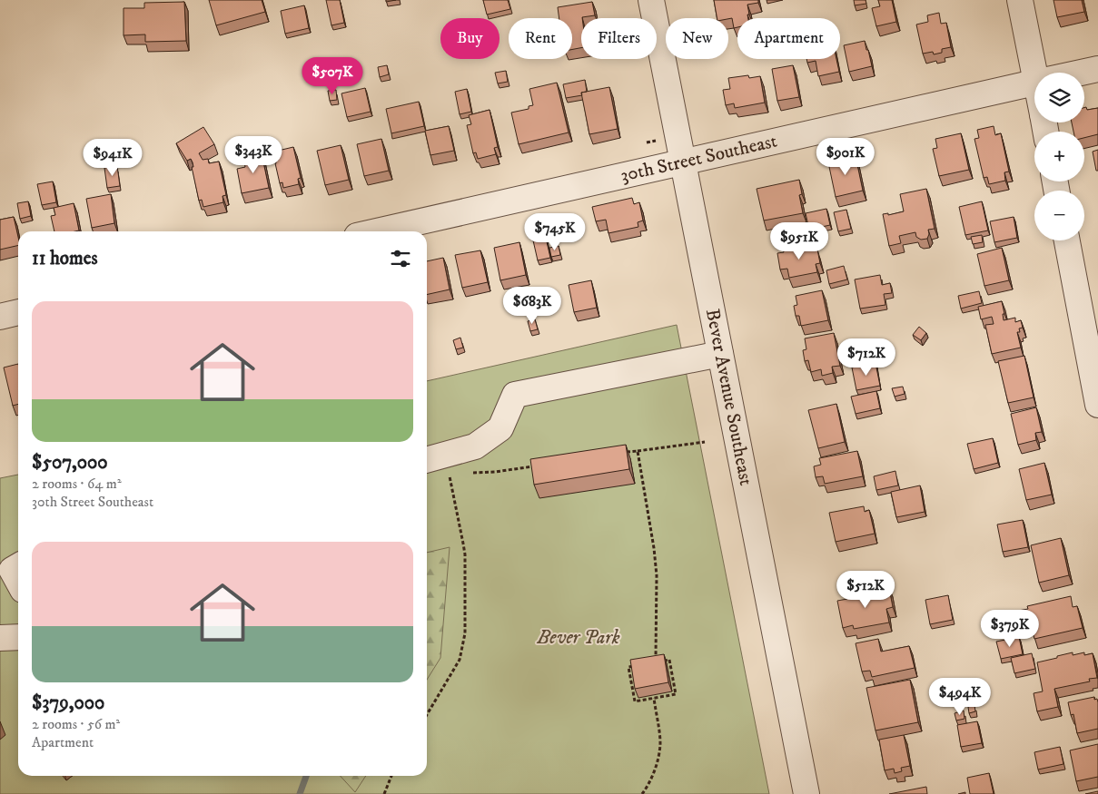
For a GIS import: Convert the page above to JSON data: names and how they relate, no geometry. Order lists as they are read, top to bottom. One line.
{"streets":{"street":["30th Street Southeast","Bever Avenue Southeast"]},"crossings":[["30th Street Southeast","Bever Avenue Southeast"]],"parks":["Bever Park"],"page":{"chip":["Buy","Rent","Filters","New","Apartment"],"price":["$507K","$343K","$901K","$941K","$745K","$951K","$683K","$712K","$512K","$379K","$494K"],"map_buttons":["+","−"],"heading":"11 homes","list":[{"name":"$507,000","note":"2 rooms · 64 m² · 30th Street Southeast"},{"name":"$379,000","note":"2 rooms · 56 m² · Apartment"}]}}
